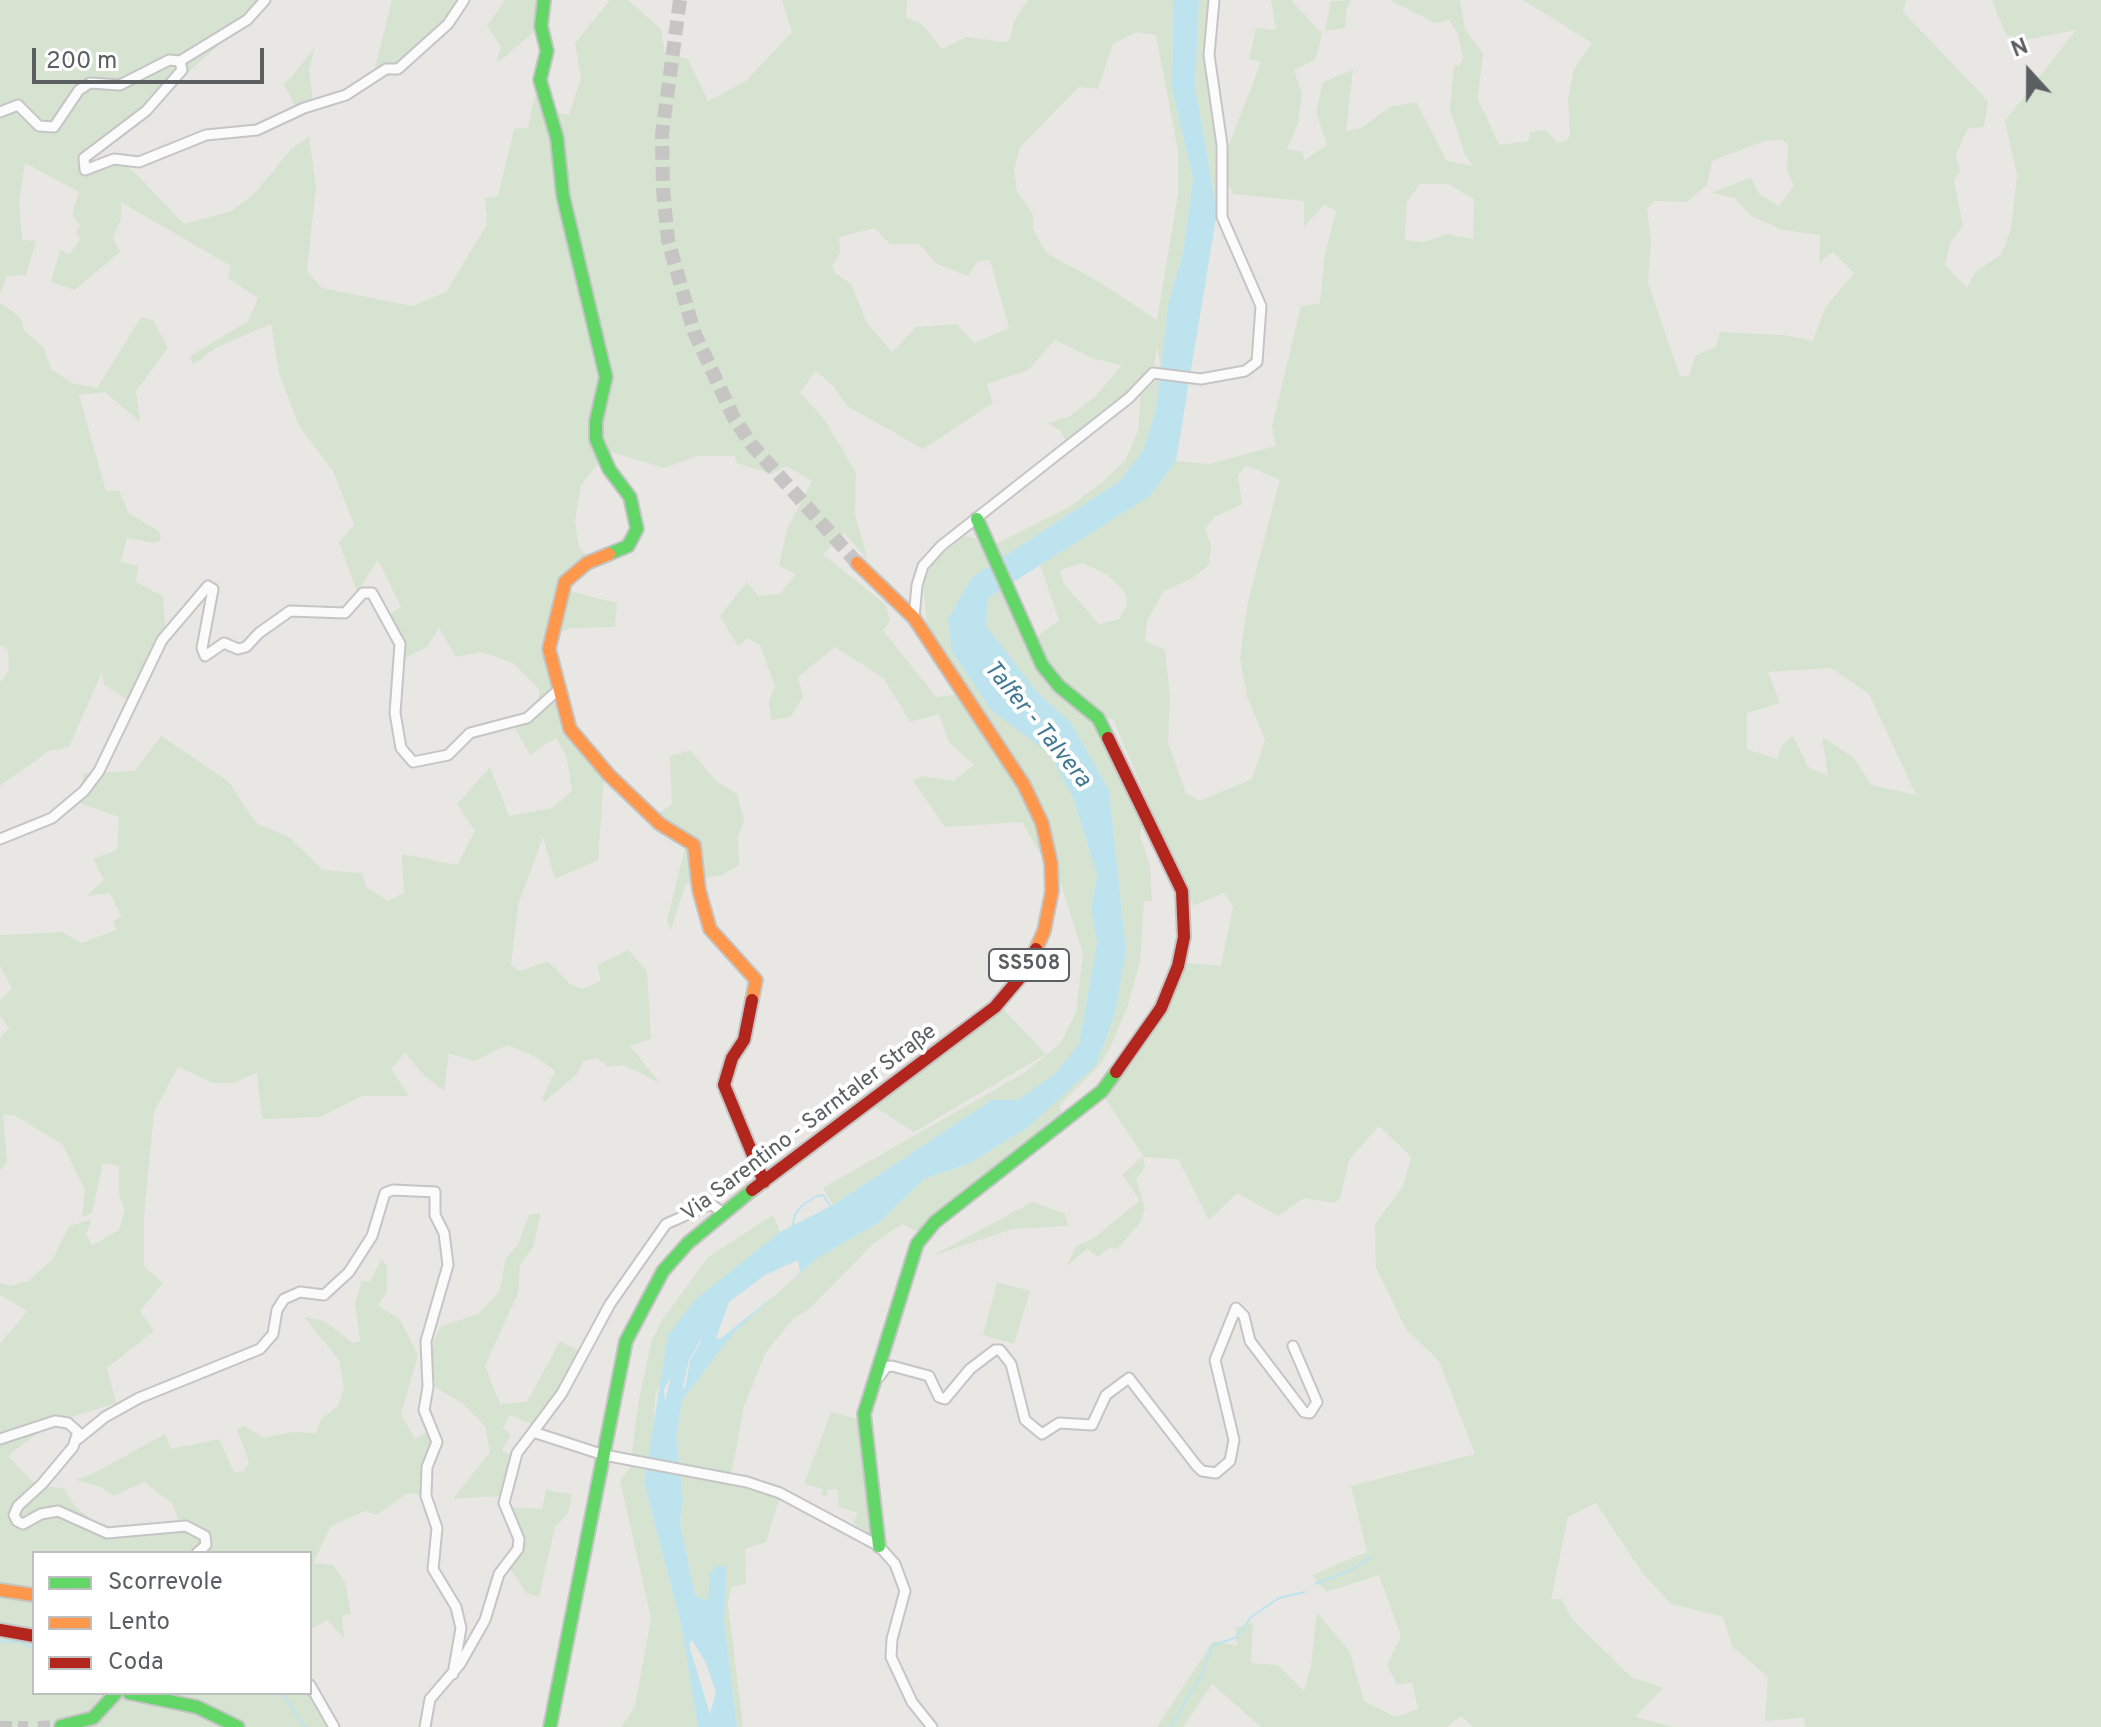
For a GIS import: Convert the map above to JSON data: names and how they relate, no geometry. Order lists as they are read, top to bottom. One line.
{"streets":{"street":["SS508","Via Sarentino - Sarntaler Straße"]},"crossings":[["SS508","Via Sarentino - Sarntaler Straße"]],"water":["Talfer - Talvera"],"legend":["Scorrevole","Lento","Coda"],"scale_bar":"200 m","north":"top"}
